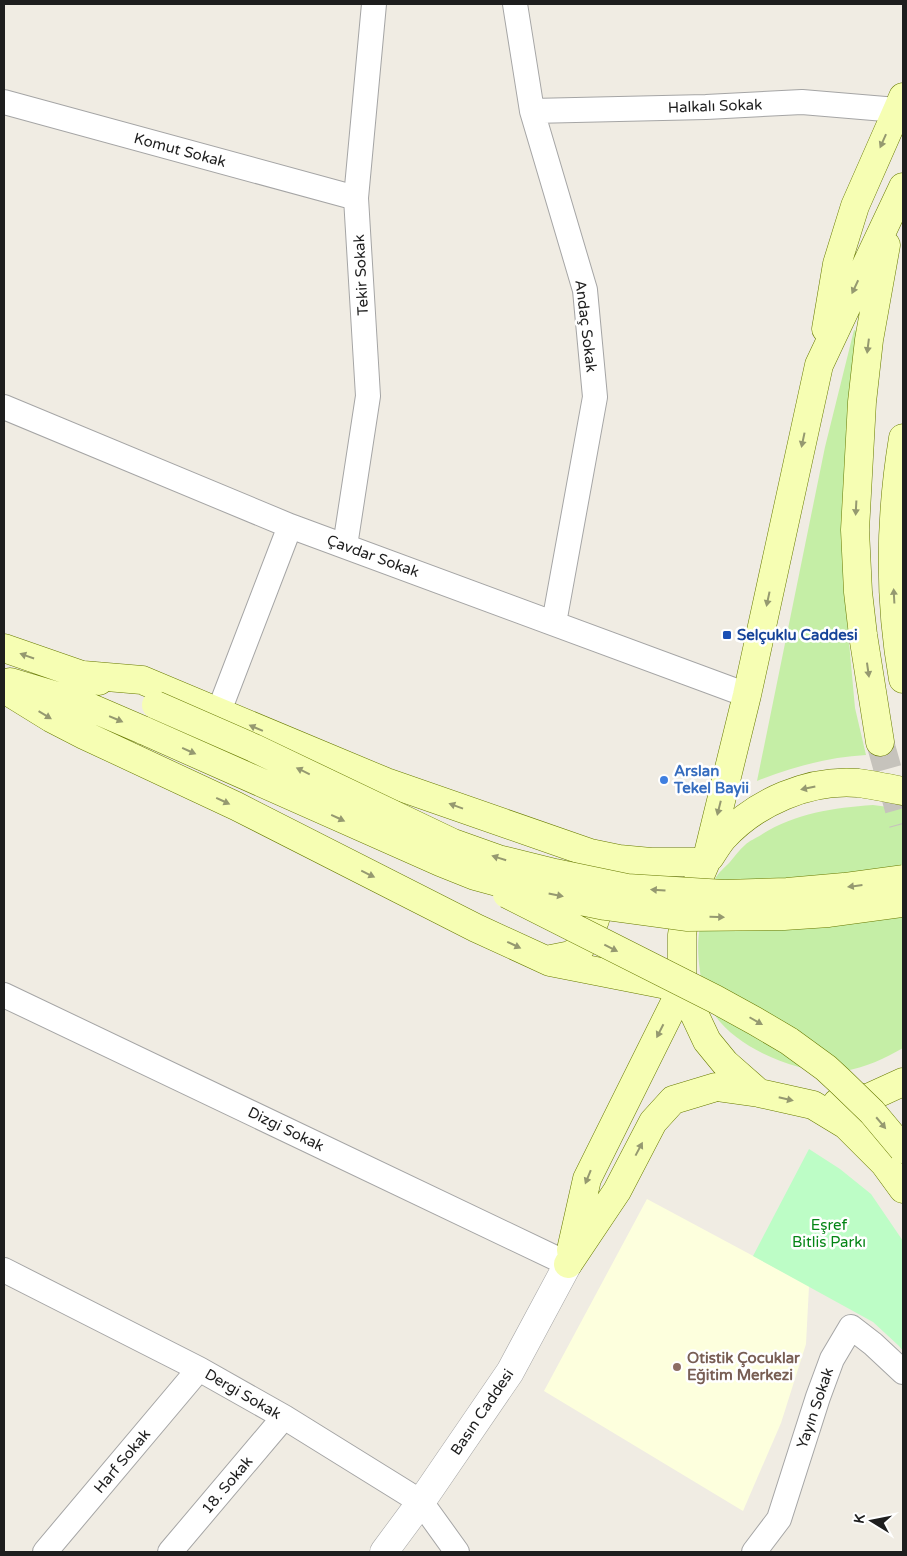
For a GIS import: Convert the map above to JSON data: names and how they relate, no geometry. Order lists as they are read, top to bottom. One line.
{"streets":{"street":["Halkalı Sokak","Komut Sokak","Tekir Sokak","Andaç Sokak","Çavdar Sokak","Dizgi Sokak","Dergi Sokak","Yayın Sokak","Basın Caddesi","Harf Sokak","18. Sokak"]},"crossings":[["Halkalı Sokak","Andaç Sokak"],["Komut Sokak","Tekir Sokak"],["Tekir Sokak","Çavdar Sokak"],["Andaç Sokak","Çavdar Sokak"],["Dizgi Sokak","Basın Caddesi"],["Dergi Sokak","Basın Caddesi"],["Dergi Sokak","Harf Sokak"],["Dergi Sokak","18. Sokak"]],"parks":["Eşref Bitlis Parkı"],"places":{"transit":["Selçuklu Caddesi"],"other":["Arslan Tekel Bayii","Otistik Çocuklar Eğitim Merkezi"]},"north":"left"}
